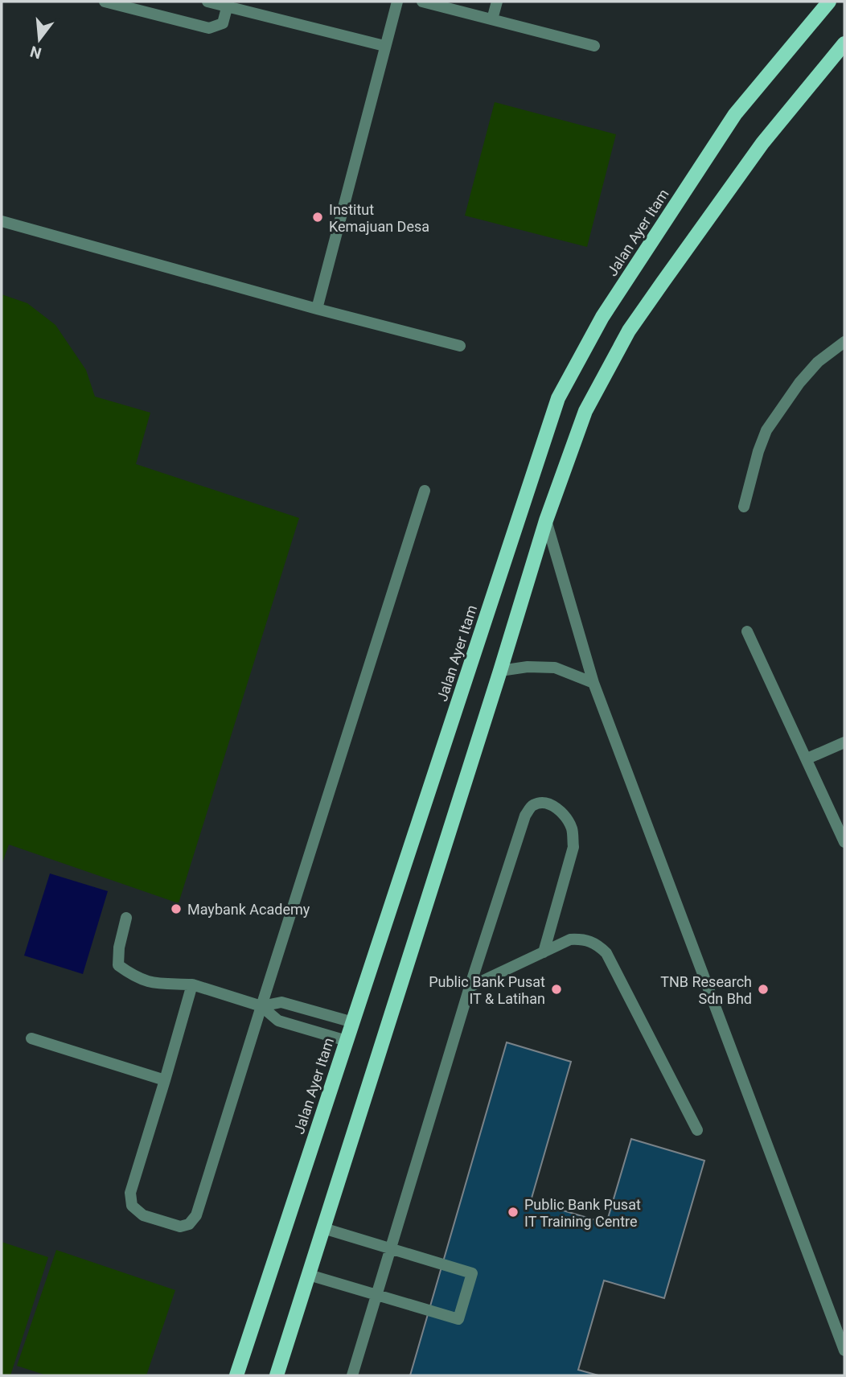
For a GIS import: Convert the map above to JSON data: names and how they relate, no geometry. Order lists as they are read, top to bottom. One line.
{"streets":{"main road":["Jalan Ayer Itam"]},"places":["Institut Kemajuan Desa","Maybank Academy","Public Bank Pusat IT & Latihan","TNB Research Sdn Bhd","Public Bank Pusat IT Training Centre"],"north":"bottom"}
